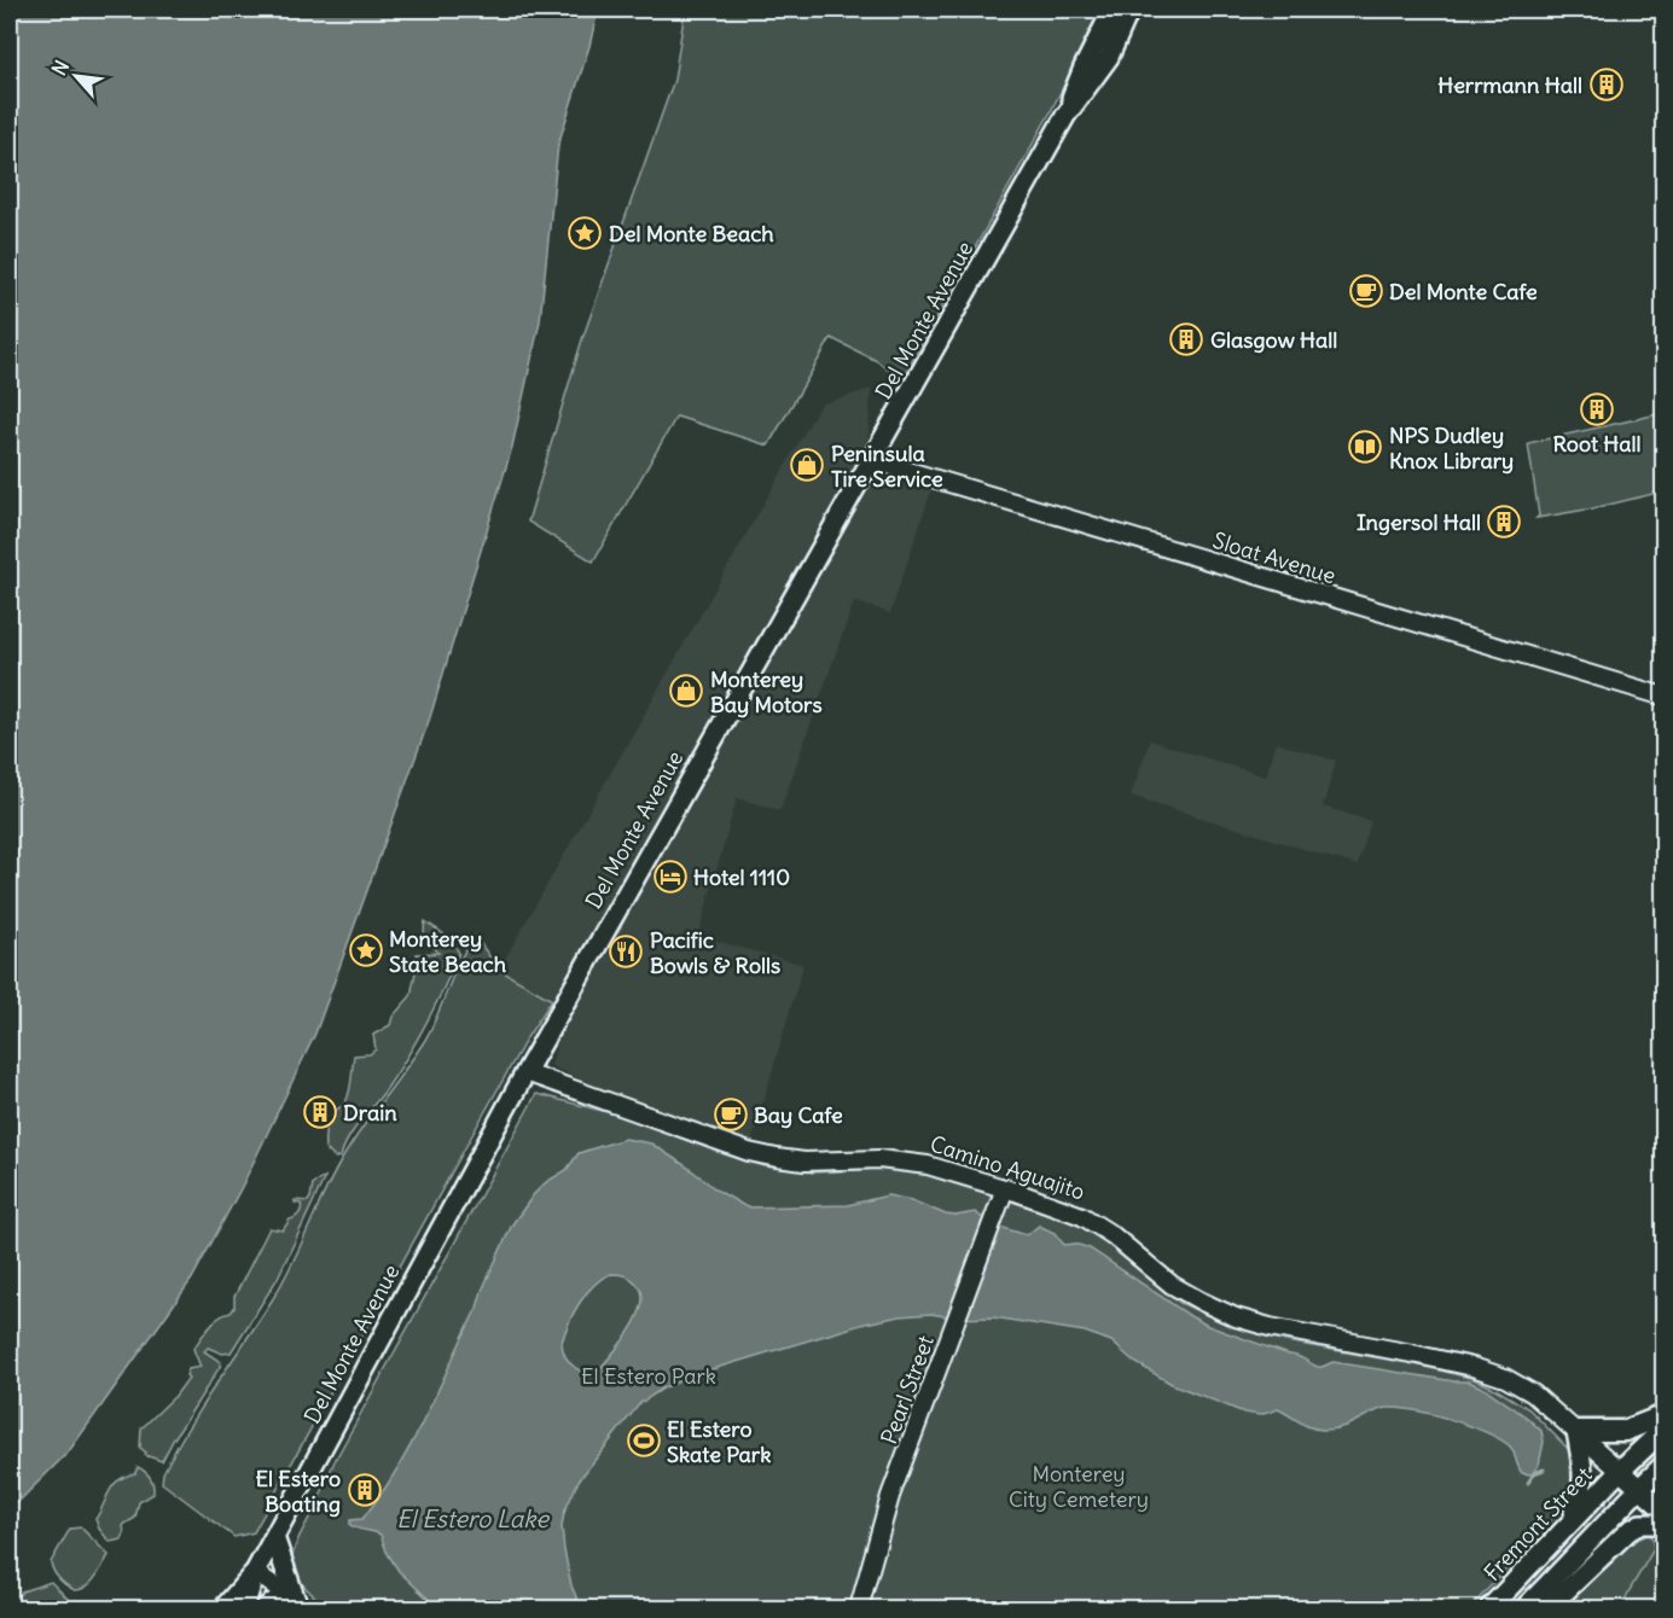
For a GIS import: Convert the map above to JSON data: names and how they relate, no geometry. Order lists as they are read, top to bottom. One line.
{"streets":{"main road":["Del Monte Avenue","Camino Aguajito","Fremont Street"],"street":["Sloat Avenue","Pearl Street"]},"crossings":[["Del Monte Avenue","Sloat Avenue"],["Del Monte Avenue","Camino Aguajito"],["Camino Aguajito","Pearl Street"],["Camino Aguajito","Fremont Street"]],"water":["El Estero Lake"],"parks":["El Estero Park","Monterey City Cemetery"],"places":{"building":["Herrmann Hall","Glasgow Hall","Root Hall","Ingersol Hall","Drain","El Estero Boating"],"place":["Del Monte Beach","Monterey State Beach"],"cafe":["Del Monte Cafe","Bay Cafe"],"library":["NPS Dudley Knox Library"],"shop":["Peninsula Tire Service","Monterey Bay Motors"],"hotel":["Hotel 1110"],"restaurant":["Pacific Bowls & Rolls"],"sports":["El Estero Skate Park"]},"north":"top left"}
